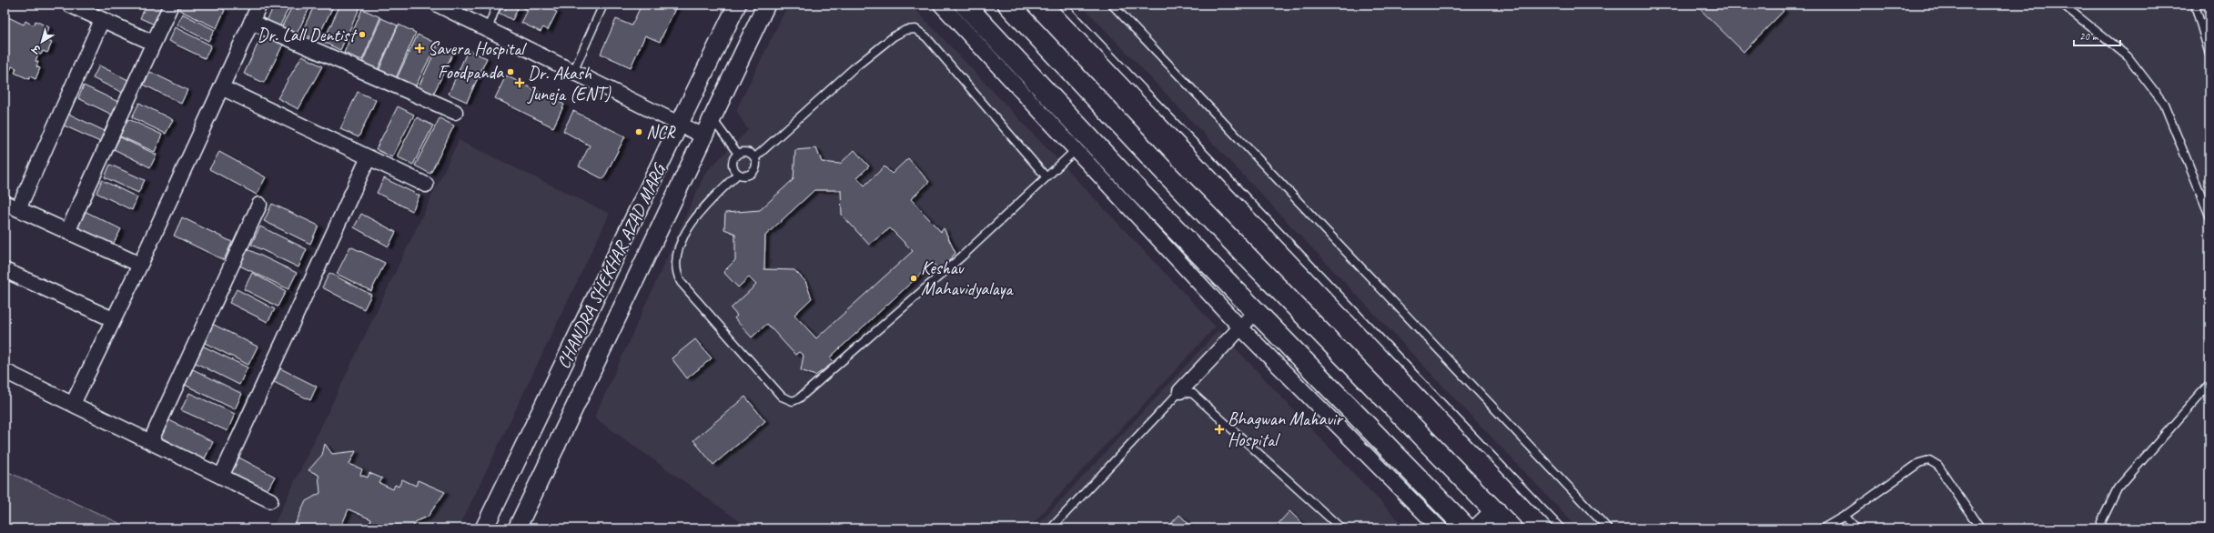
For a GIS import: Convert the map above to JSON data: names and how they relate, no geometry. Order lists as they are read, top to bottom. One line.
{"streets":{"street":["CHANDRA SHEKHAR AZAD MARG"]},"places":{"other":["Dr. Lall Dentist","Foodpanda","NCR","Keshav Mahavidyalaya"],"health":["Savera Hospital","Dr. Akash Juneja (ENT)","Bhagwan Mahavir Hospital"]},"scale_bar":"20 m","north":"bottom left"}
